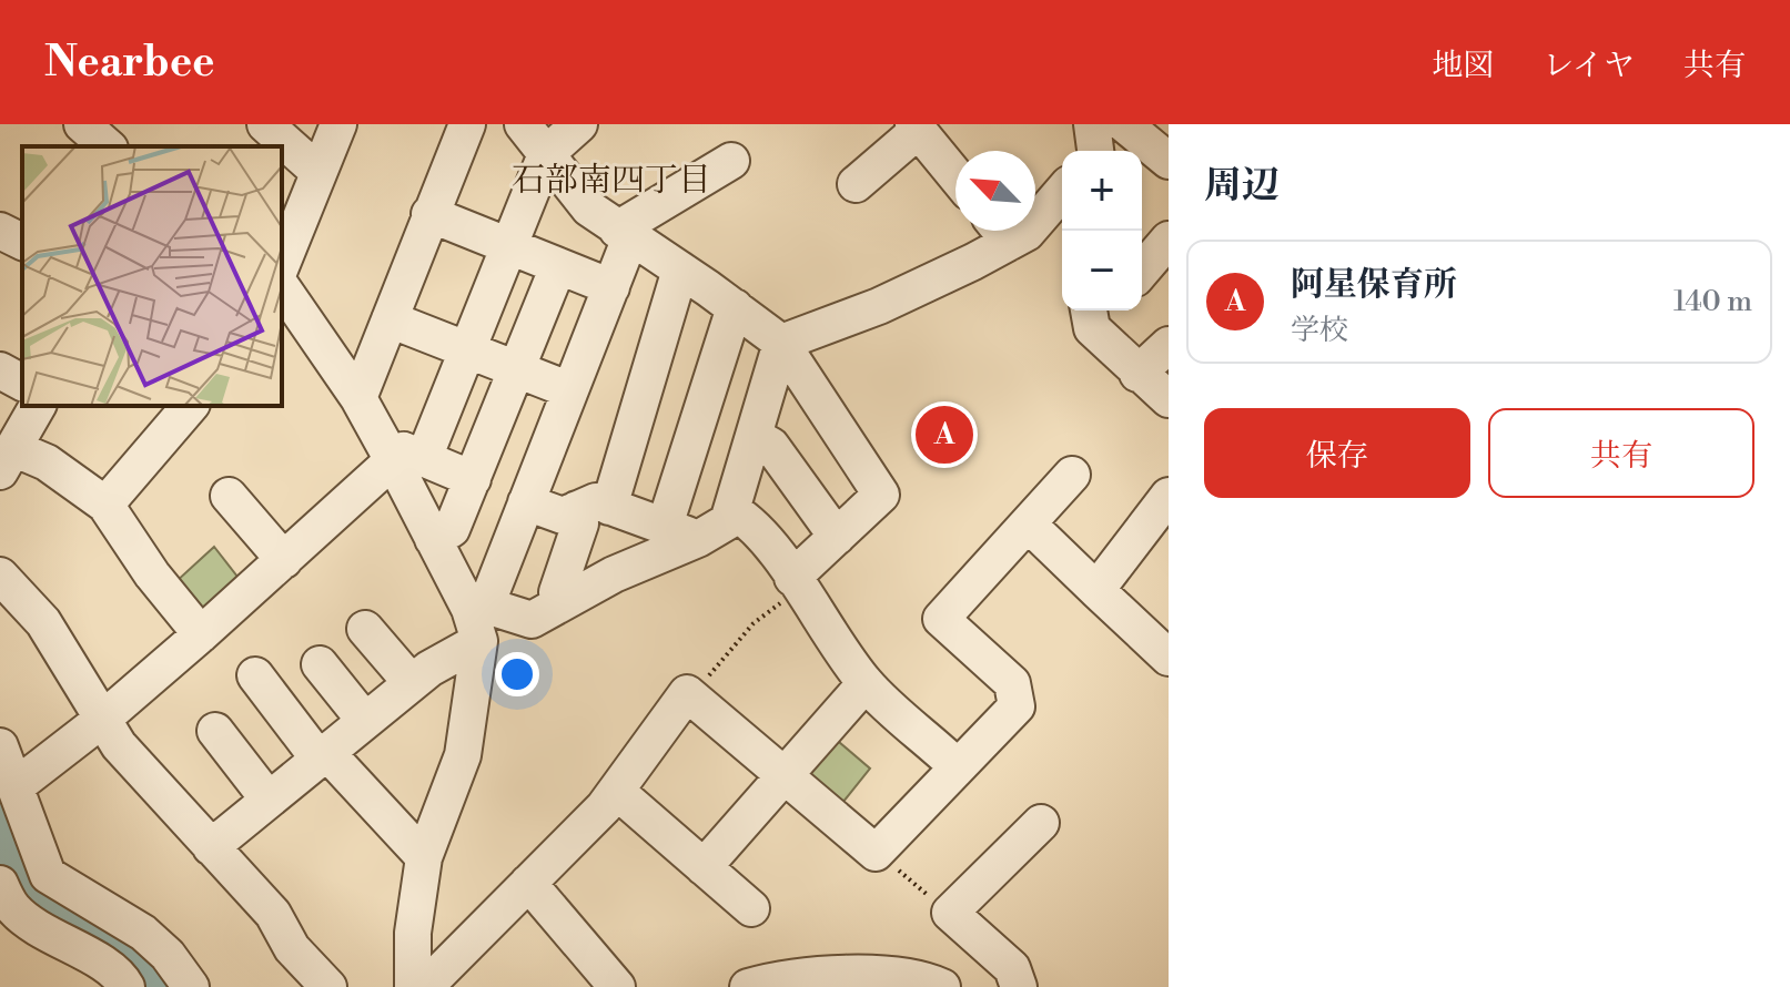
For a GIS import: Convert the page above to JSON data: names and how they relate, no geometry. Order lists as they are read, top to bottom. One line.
{"districts":["石部南四丁目"],"north":"top left","page":{"header":"Nearbee","nav":["地図","レイヤ","共有"],"heading":"周辺","map_buttons":["+","−"],"list":[{"mark":"A","name":"阿星保育所","note":"学校","value":"140 m"}],"buttons":["保存","共有"],"pins":"A"}}
